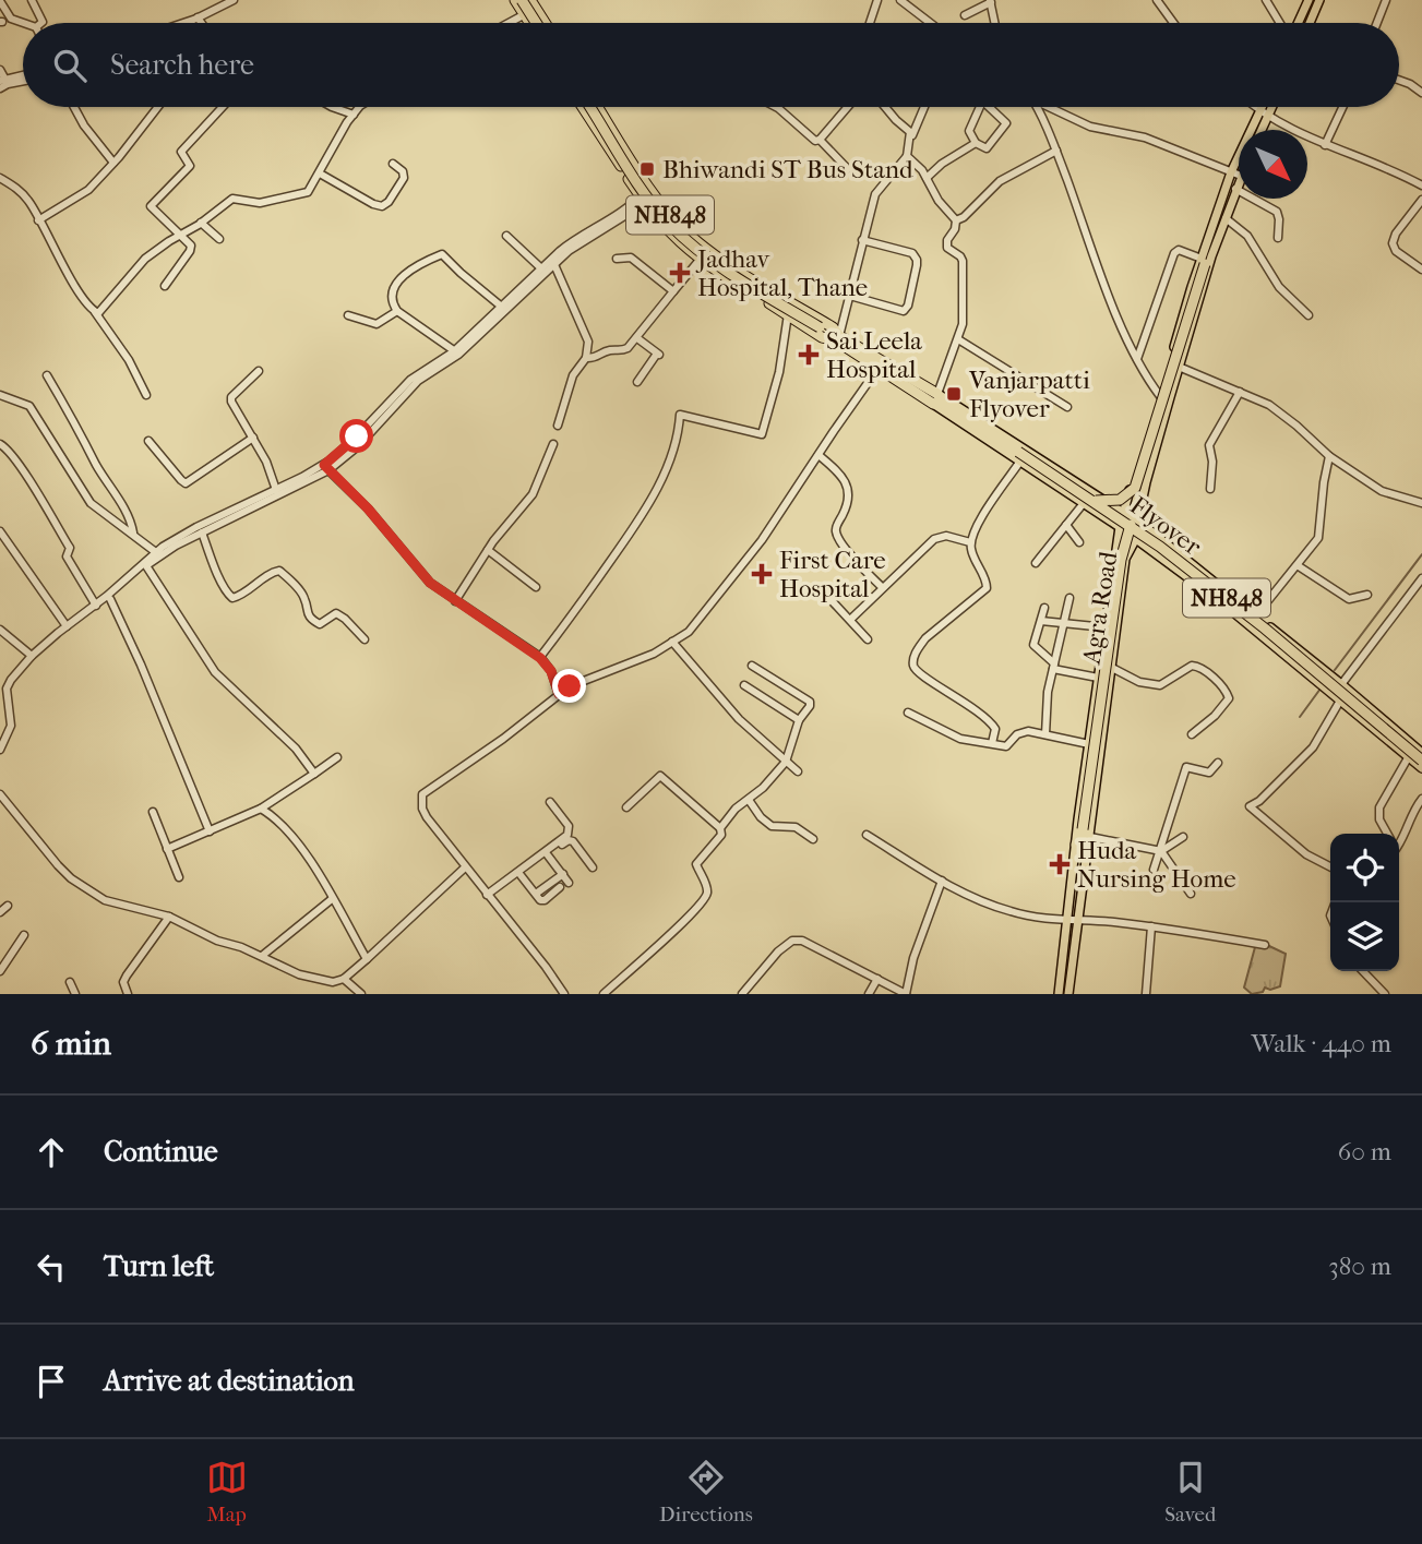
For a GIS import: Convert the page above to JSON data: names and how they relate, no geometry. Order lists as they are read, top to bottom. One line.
{"streets":{"highway":["NH848","Flyover"],"main road":["Agra Road"]},"crossings":[["NH848","Flyover"],["Flyover","Agra Road"]],"places":{"transit":["Bhiwandi ST Bus Stand","Vanjarpatti Flyover"],"health":["Jadhav Hospital, Thane","Sai Leela Hospital","First Care Hospital","Huda Nursing Home"]},"north":"bottom right","page":{"search":"Search here","heading":["6 min","Walk · 440 m"],"list":[["Continue","60 m"],["Turn left","380 m"],"Arrive at destination"],"nav":["Map","Directions","Saved"]}}
